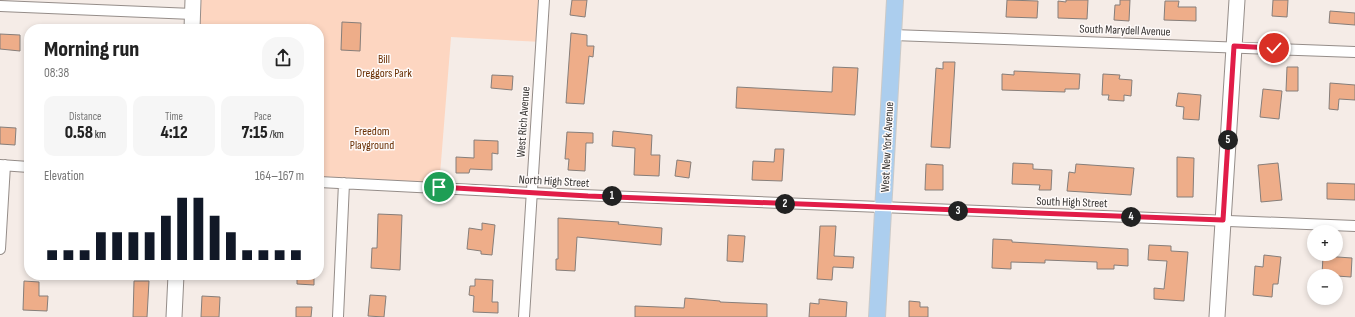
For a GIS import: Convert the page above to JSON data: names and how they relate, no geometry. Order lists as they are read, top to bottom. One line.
{"streets":{"main road":["West New York Avenue"],"street":["South Marydell Avenue","West Rich Avenue","North High Street","South High Street"]},"crossings":[["South Marydell Avenue","West New York Avenue"],["West Rich Avenue","North High Street"],["West New York Avenue","North High Street"],["West New York Avenue","South High Street"],["North High Street","South High Street"]],"parks":["Bill Dreggors Park","Freedom Playground"],"page":{"heading":["Morning run","08:38"],"stats":[["Distance","0.58 km"],["Time","4:12"],["Pace","7:15 /km"]],"pins":["5","1","2","3","4"],"chart":["Elevation","164–167 m"],"map_buttons":["+","−"]}}
